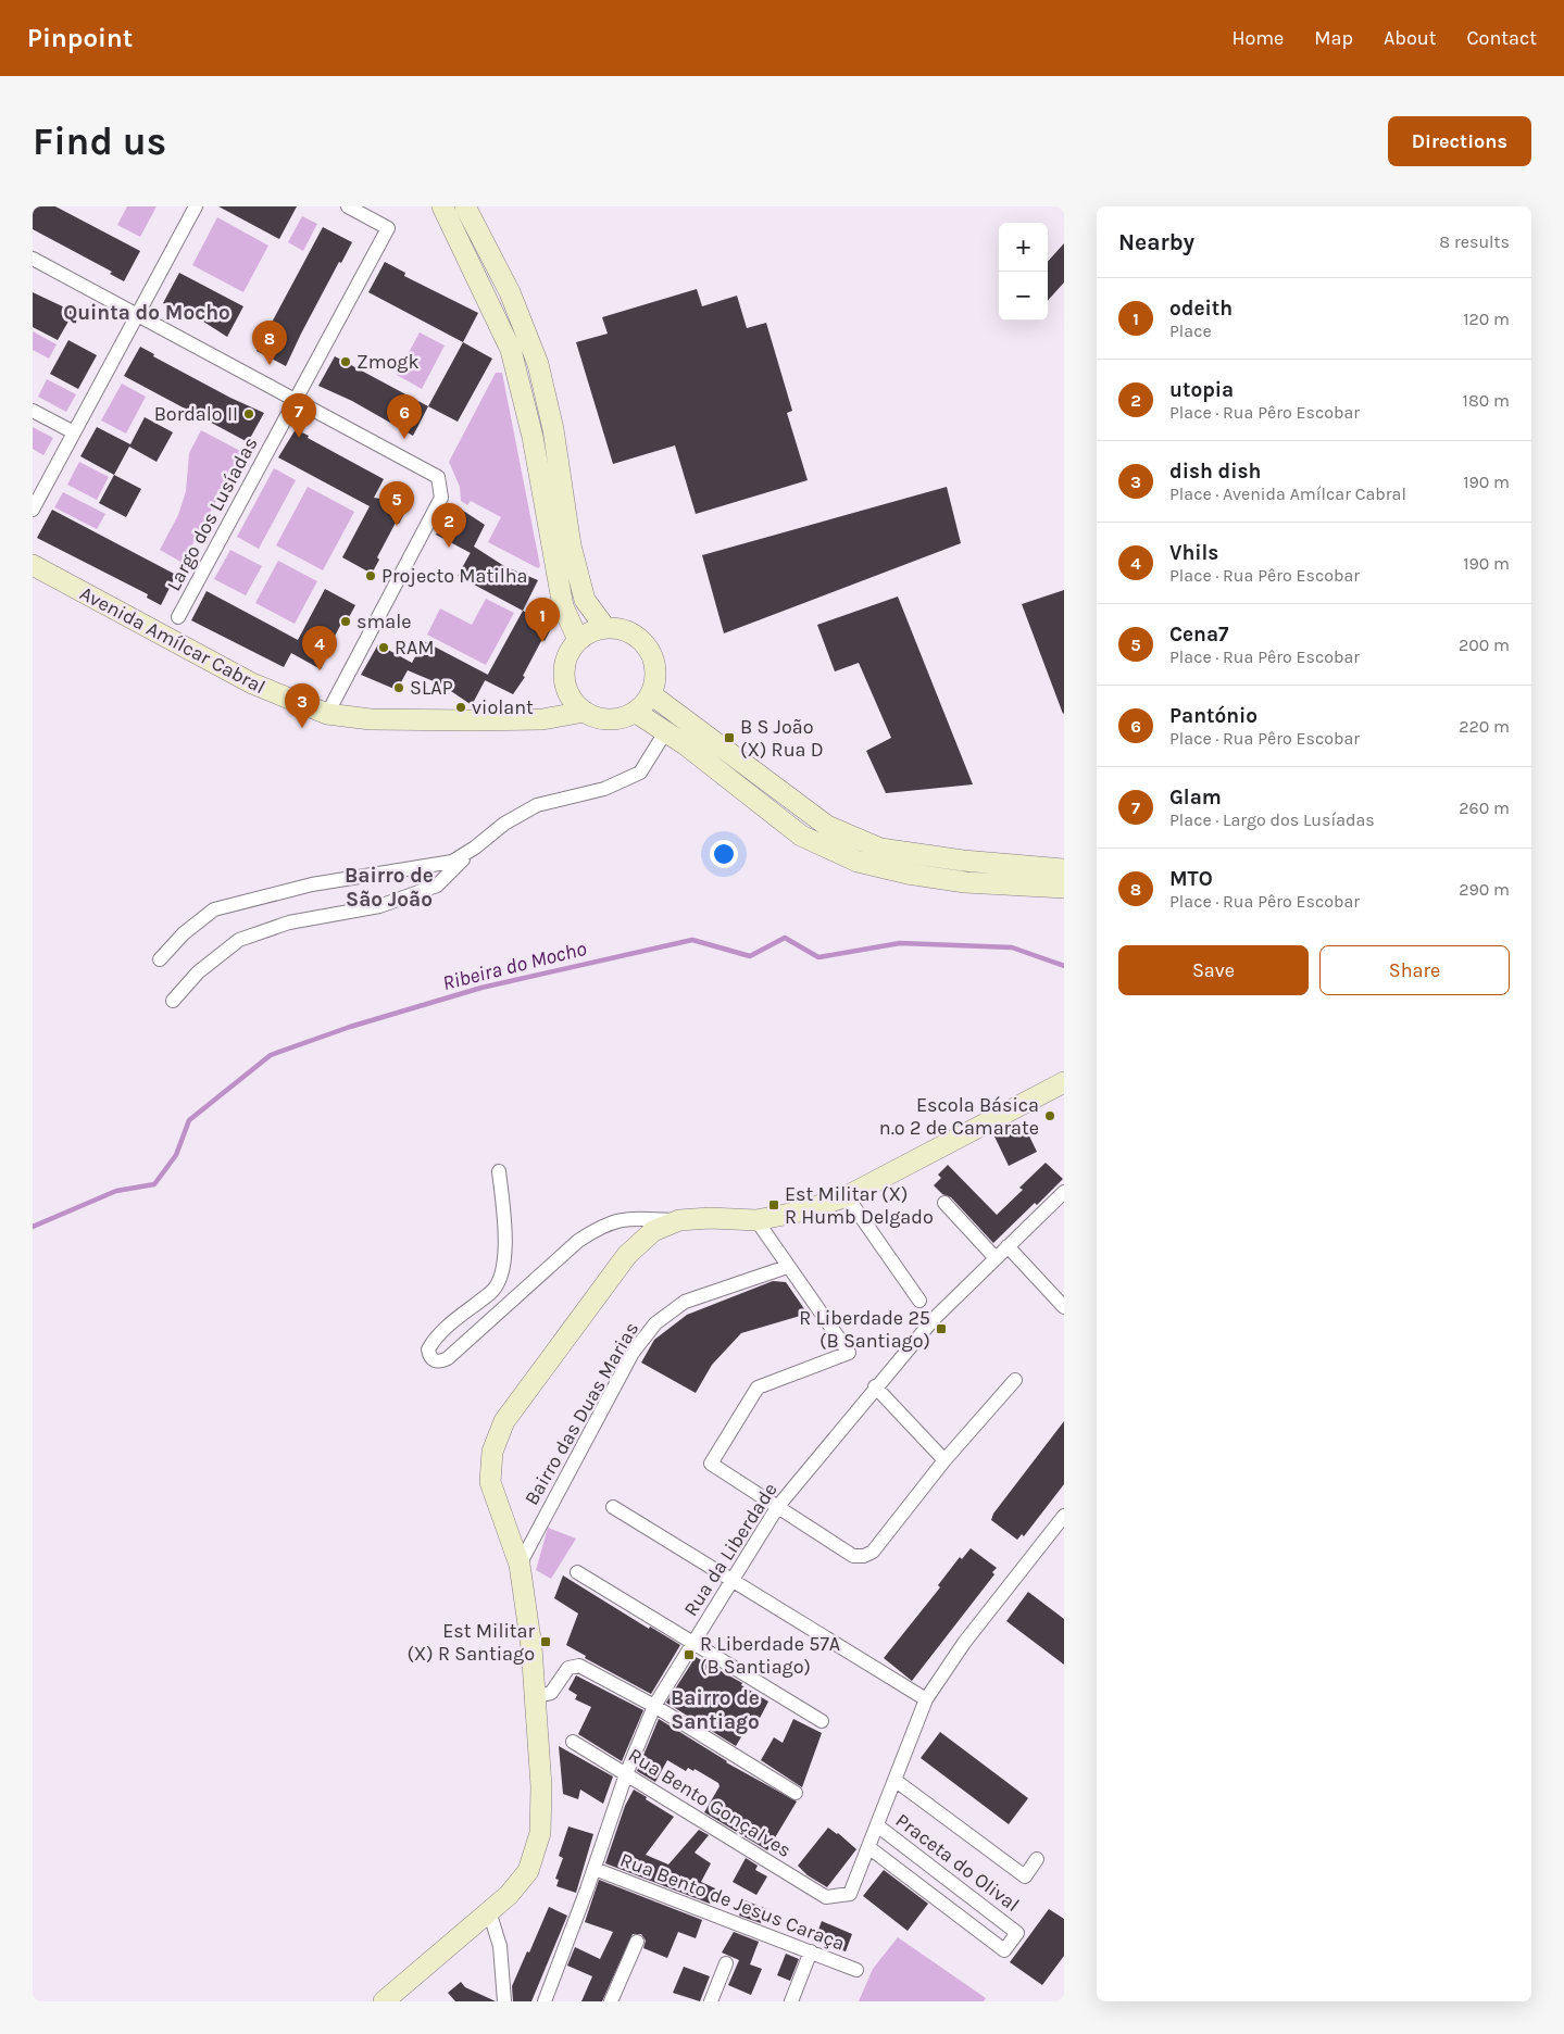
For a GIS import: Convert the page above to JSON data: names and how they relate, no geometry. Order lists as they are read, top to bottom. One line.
{"streets":{"street":["Largo dos Lusíadas","Avenida Amílcar Cabral","Bairro das Duas Marias","Rua da Liberdade","Rua Bento Gonçalves","Praceta do Olival","Rua Bento de Jesus Caraça"]},"crossings":[["Rua da Liberdade","Rua Bento Gonçalves"],["Rua da Liberdade","Rua Bento de Jesus Caraça"],["Rua Bento Gonçalves","Praceta do Olival"]],"districts":["Quinta do Mocho","Bairro de São João","Bairro de Santiago"],"water":["Ribeira do Mocho"],"places":{"other":["Zmogk","Bordalo II","Projecto Matilha","smale","RAM","SLAP","violant","Escola Básica n.º 2 de Camarate"],"transit":["B S João (X) Rua D","Est Militar (X) R Humb Delgado","R Liberdade 25 (B Santiago)","Est Militar (X) R Santiago","R Liberdade 57A (B Santiago)"]},"page":{"header":"Pinpoint","nav":["Home","Map","About","Contact"],"buttons":["Directions",["Save","Share"]],"title":"Find us","heading":["Nearby","8 results"],"map_buttons":["+","−"],"list":[{"mark":"1","name":"odeith","note":"Place","value":"120 m"},{"mark":"2","name":"utopia","note":"Place · Rua Pêro Escobar","value":"180 m"},{"mark":"3","name":"dish dish","note":"Place · Avenida Amílcar Cabral","value":"190 m"},{"mark":"4","name":"Vhils","note":"Place · Rua Pêro Escobar","value":"190 m"},{"mark":"5","name":"Cena7","note":"Place · Rua Pêro Escobar","value":"200 m"},{"mark":"6","name":"Pantónio","note":"Place · Rua Pêro Escobar","value":"220 m"},{"mark":"7","name":"Glam","note":"Place · Largo dos Lusíadas","value":"260 m"},{"mark":"8","name":"MTO","note":"Place · Rua Pêro Escobar","value":"290 m"}],"pins":["8","7","6","5","2","1","4","3"]}}
